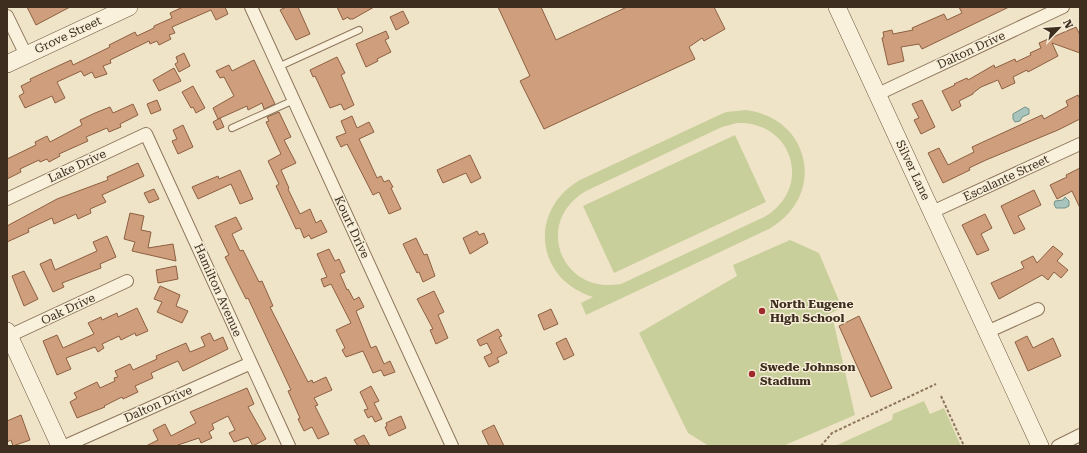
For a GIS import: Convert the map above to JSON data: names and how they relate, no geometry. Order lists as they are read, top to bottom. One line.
{"streets":{"street":["Grove Street","Dalton Drive","Lake Drive","Silver Lane","Escalante Street","Kourt Drive","Hamilton Avenue","Oak Drive"]},"crossings":[["Dalton Drive","Silver Lane"],["Dalton Drive","Hamilton Avenue"],["Lake Drive","Hamilton Avenue"],["Silver Lane","Escalante Street"]],"places":["North Eugene High School","Swede Johnson Stadium"],"north":"top right"}
